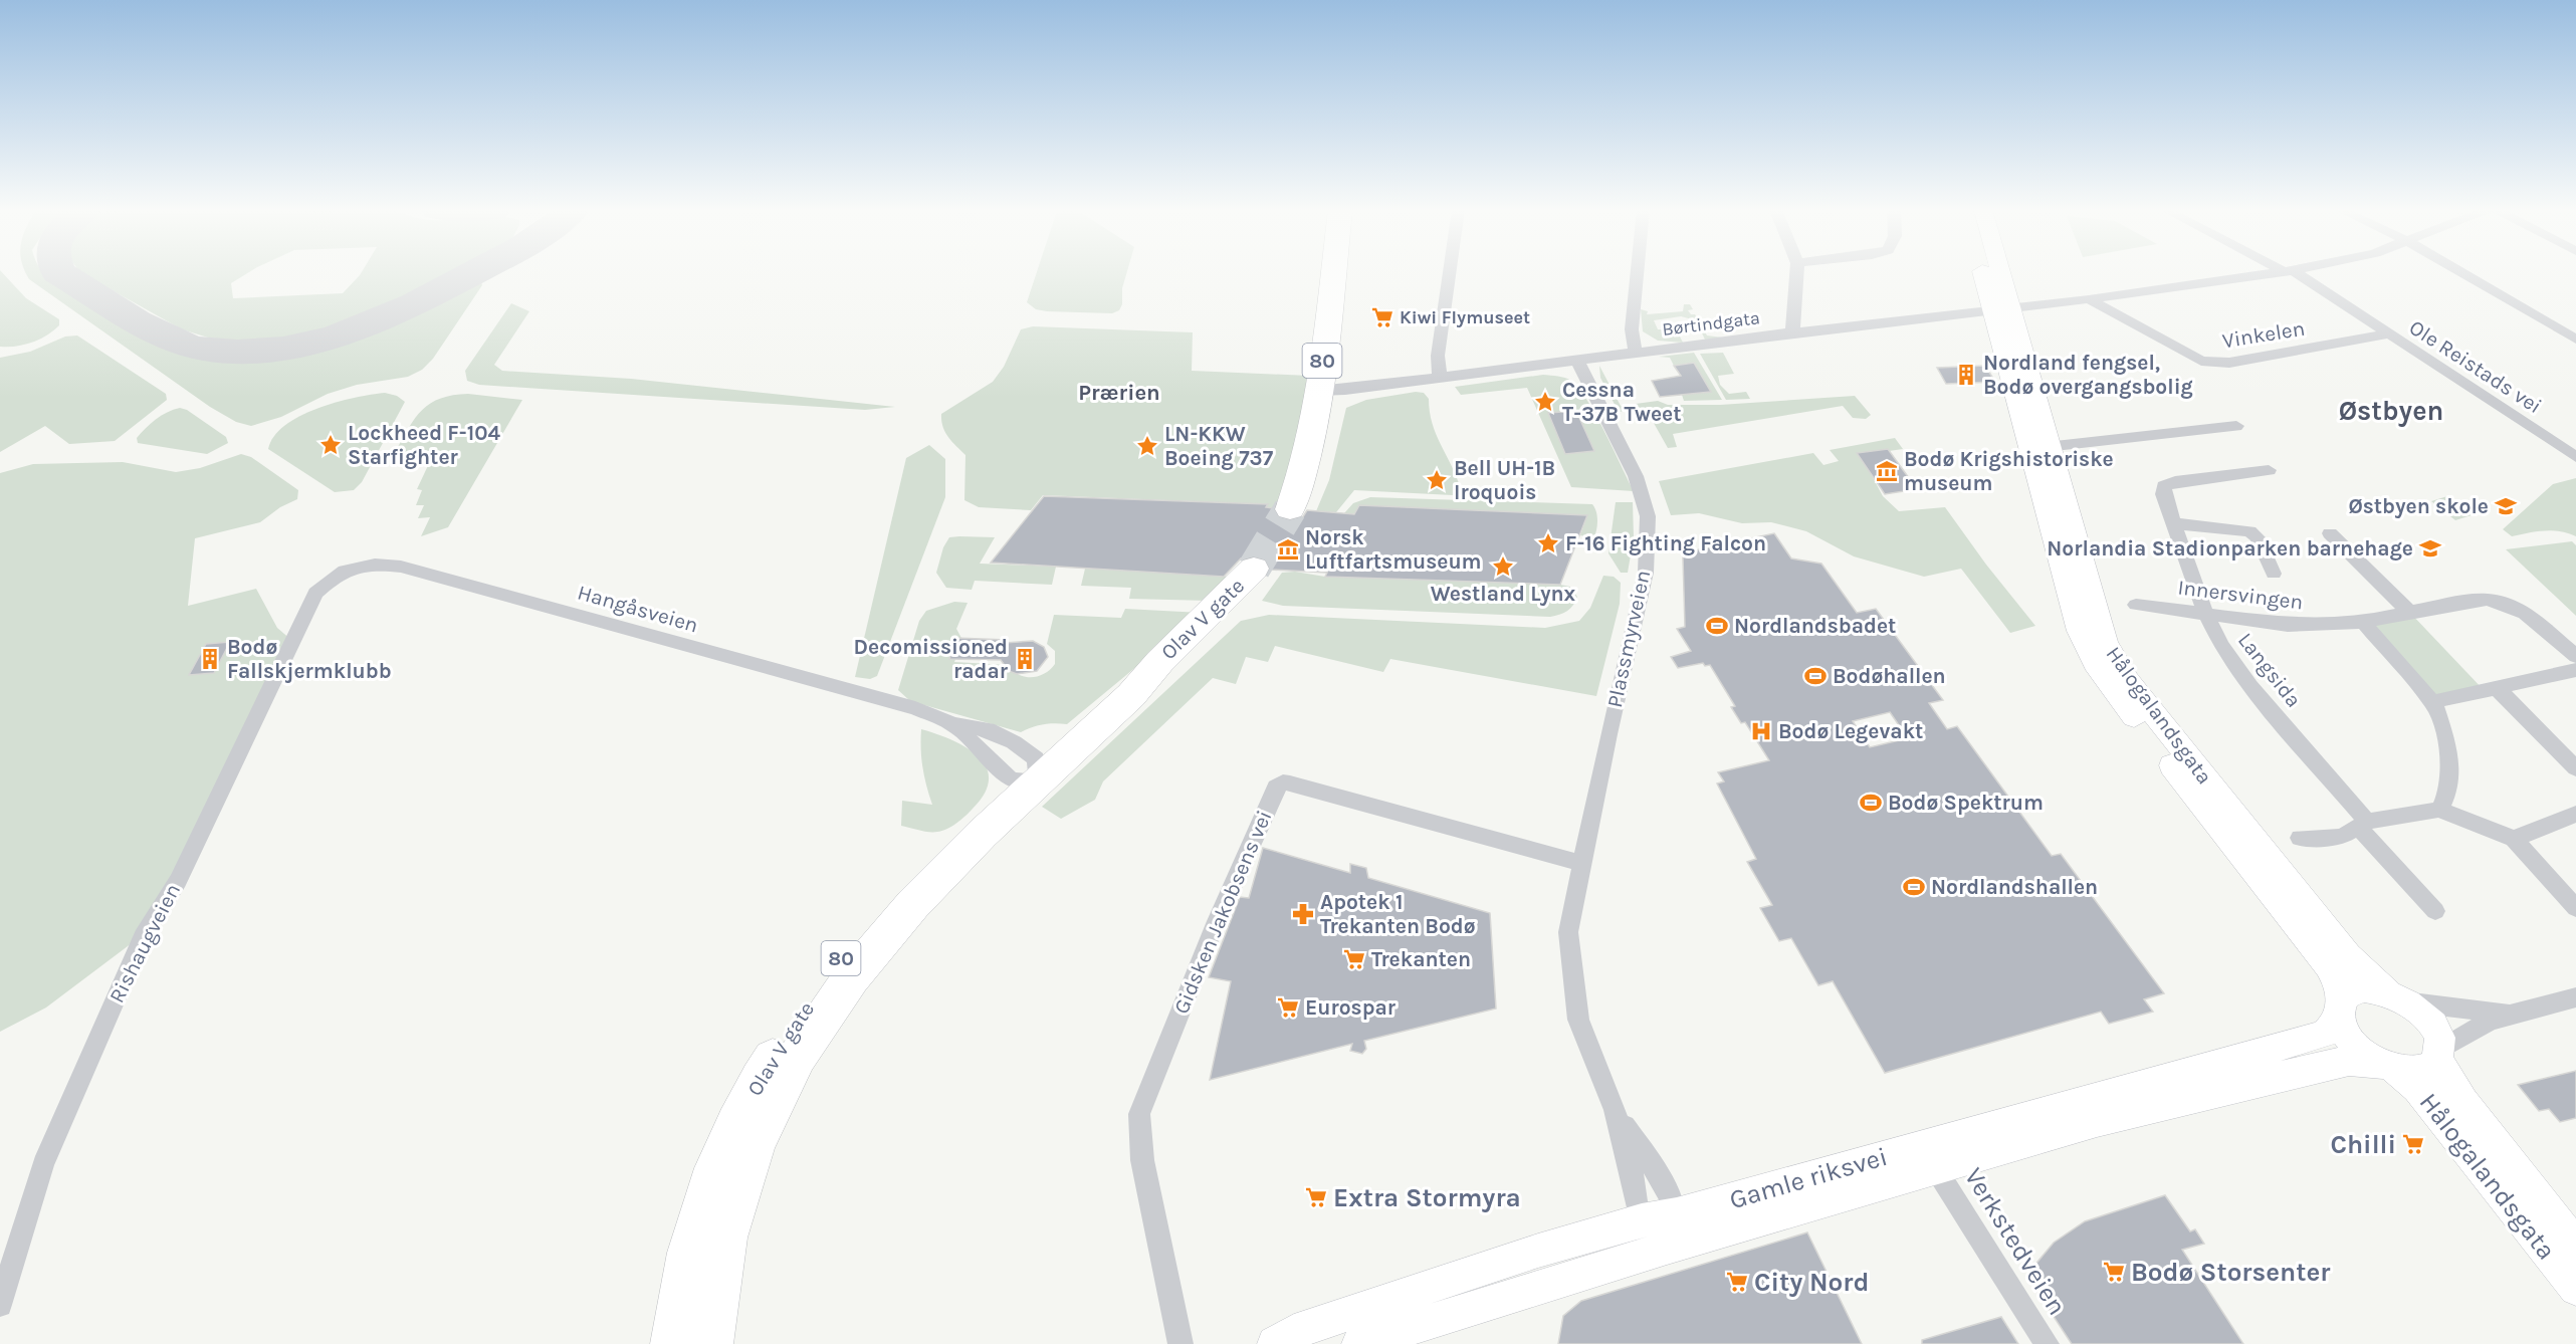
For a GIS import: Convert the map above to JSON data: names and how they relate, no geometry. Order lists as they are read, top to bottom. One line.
{"streets":{"highway":["80","Olav V gate"],"street":["Børtindgata","Vinkelen","Ole Reistads vei","Innersvingen","Hangåsveien","Plassmyrveien","Langsida","Hålogalandsgata","Gidsken Jakobsens vei","Rishaugveien","Gamle riksvei","Verkstedveien"]},"crossings":[["Børtindgata","Vinkelen"],["Børtindgata","Plassmyrveien"],["Børtindgata","Hålogalandsgata"],["Vinkelen","Ole Reistads vei"],["Innersvingen","Langsida"],["Hangåsveien","Rishaugveien"],["Plassmyrveien","Gidsken Jakobsens vei"],["Plassmyrveien","Gamle riksvei"],["Hålogalandsgata","Gamle riksvei"],["Gamle riksvei","Verkstedveien"]],"districts":["Prærien","Østbyen"],"places":{"supermarket":["Kiwi Flymuseet","Trekanten","Eurospar","Chilli","Extra Stormyra","Bodø Storsenter","City Nord"],"building":["Nordland fengsel, Bodø overgangsbolig","Bodø Fallskjermklubb","Decomissioned radar"],"place":["Cessna T-37B Tweet","Lockheed F-104 Starfighter","LN-KKW Boeing 737","Bell UH-1B Iroquois","F-16 Fighting Falcon","Westland Lynx"],"museum":["Bodø Krigshistoriske museum","Norsk Luftfartsmuseum"],"school or university":["Østbyen skole","Norlandia Stadionparken barnehage"],"sports":["Nordlandsbadet","Bodøhallen","Bodø Spektrum","Nordlandshallen"],"hospital":["Bodø Legevakt"],"pharmacy":["Apotek 1 Trekanten Bodø"]}}
